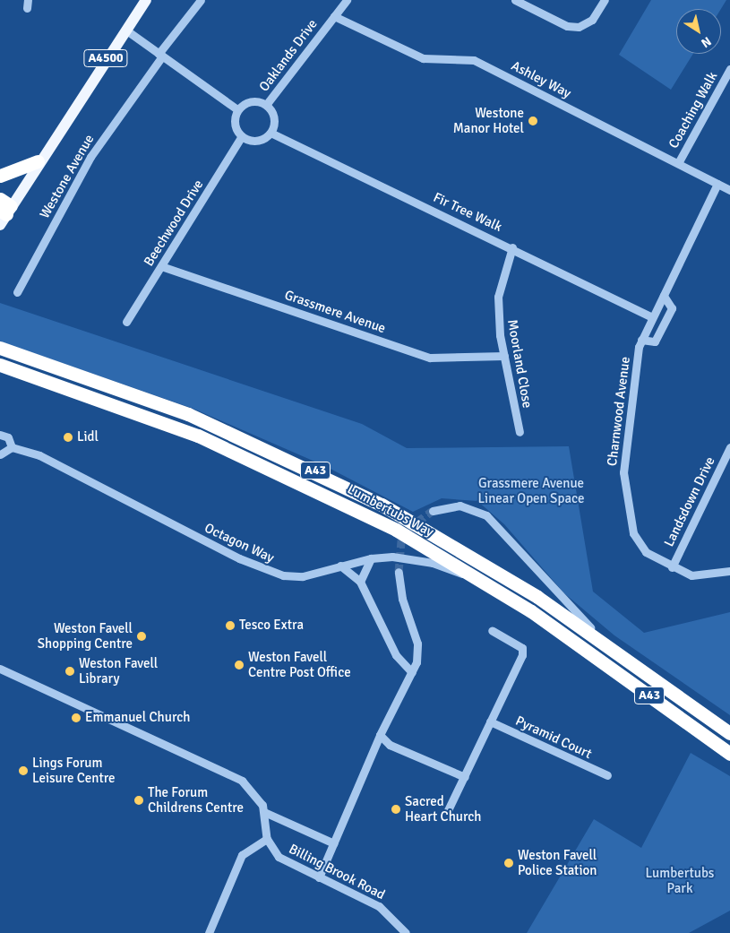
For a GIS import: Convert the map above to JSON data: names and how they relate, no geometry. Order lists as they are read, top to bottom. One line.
{"streets":{"highway":["A43","Lumbertubs Way"],"main road":["A4500"],"street":["Oaklands Drive","Ashley Way","Coaching Walk","Westone Avenue","Fir Tree Walk","Beechwood Drive","Grassmere Avenue","Moorland Close","Charnwood Avenue","Landsdown Drive","Octagon Way","Pyramid Court","Billing Brook Road"]},"crossings":[["Oaklands Drive","Ashley Way"],["Oaklands Drive","Fir Tree Walk"],["Oaklands Drive","Beechwood Drive"],["Ashley Way","Coaching Walk"],["Ashley Way","Charnwood Avenue"],["Fir Tree Walk","Beechwood Drive"],["Fir Tree Walk","Moorland Close"],["Fir Tree Walk","Charnwood Avenue"],["Beechwood Drive","Grassmere Avenue"],["Grassmere Avenue","Moorland Close"],["Charnwood Avenue","Landsdown Drive"],["Lumbertubs Way","Octagon Way"]],"parks":["Grassmere Avenue Linear Open Space","Lumbertubs Park"],"places":["Westone Manor Hotel","Lidl","Tesco Extra","Weston Favell Shopping Centre","Weston Favell Centre Post Office","Weston Favell Library","Emmanuel Church","Lings Forum Leisure Centre","The Forum Childrens Centre","Sacred Heart Church","Weston Favell Police Station"],"north":"bottom right"}
